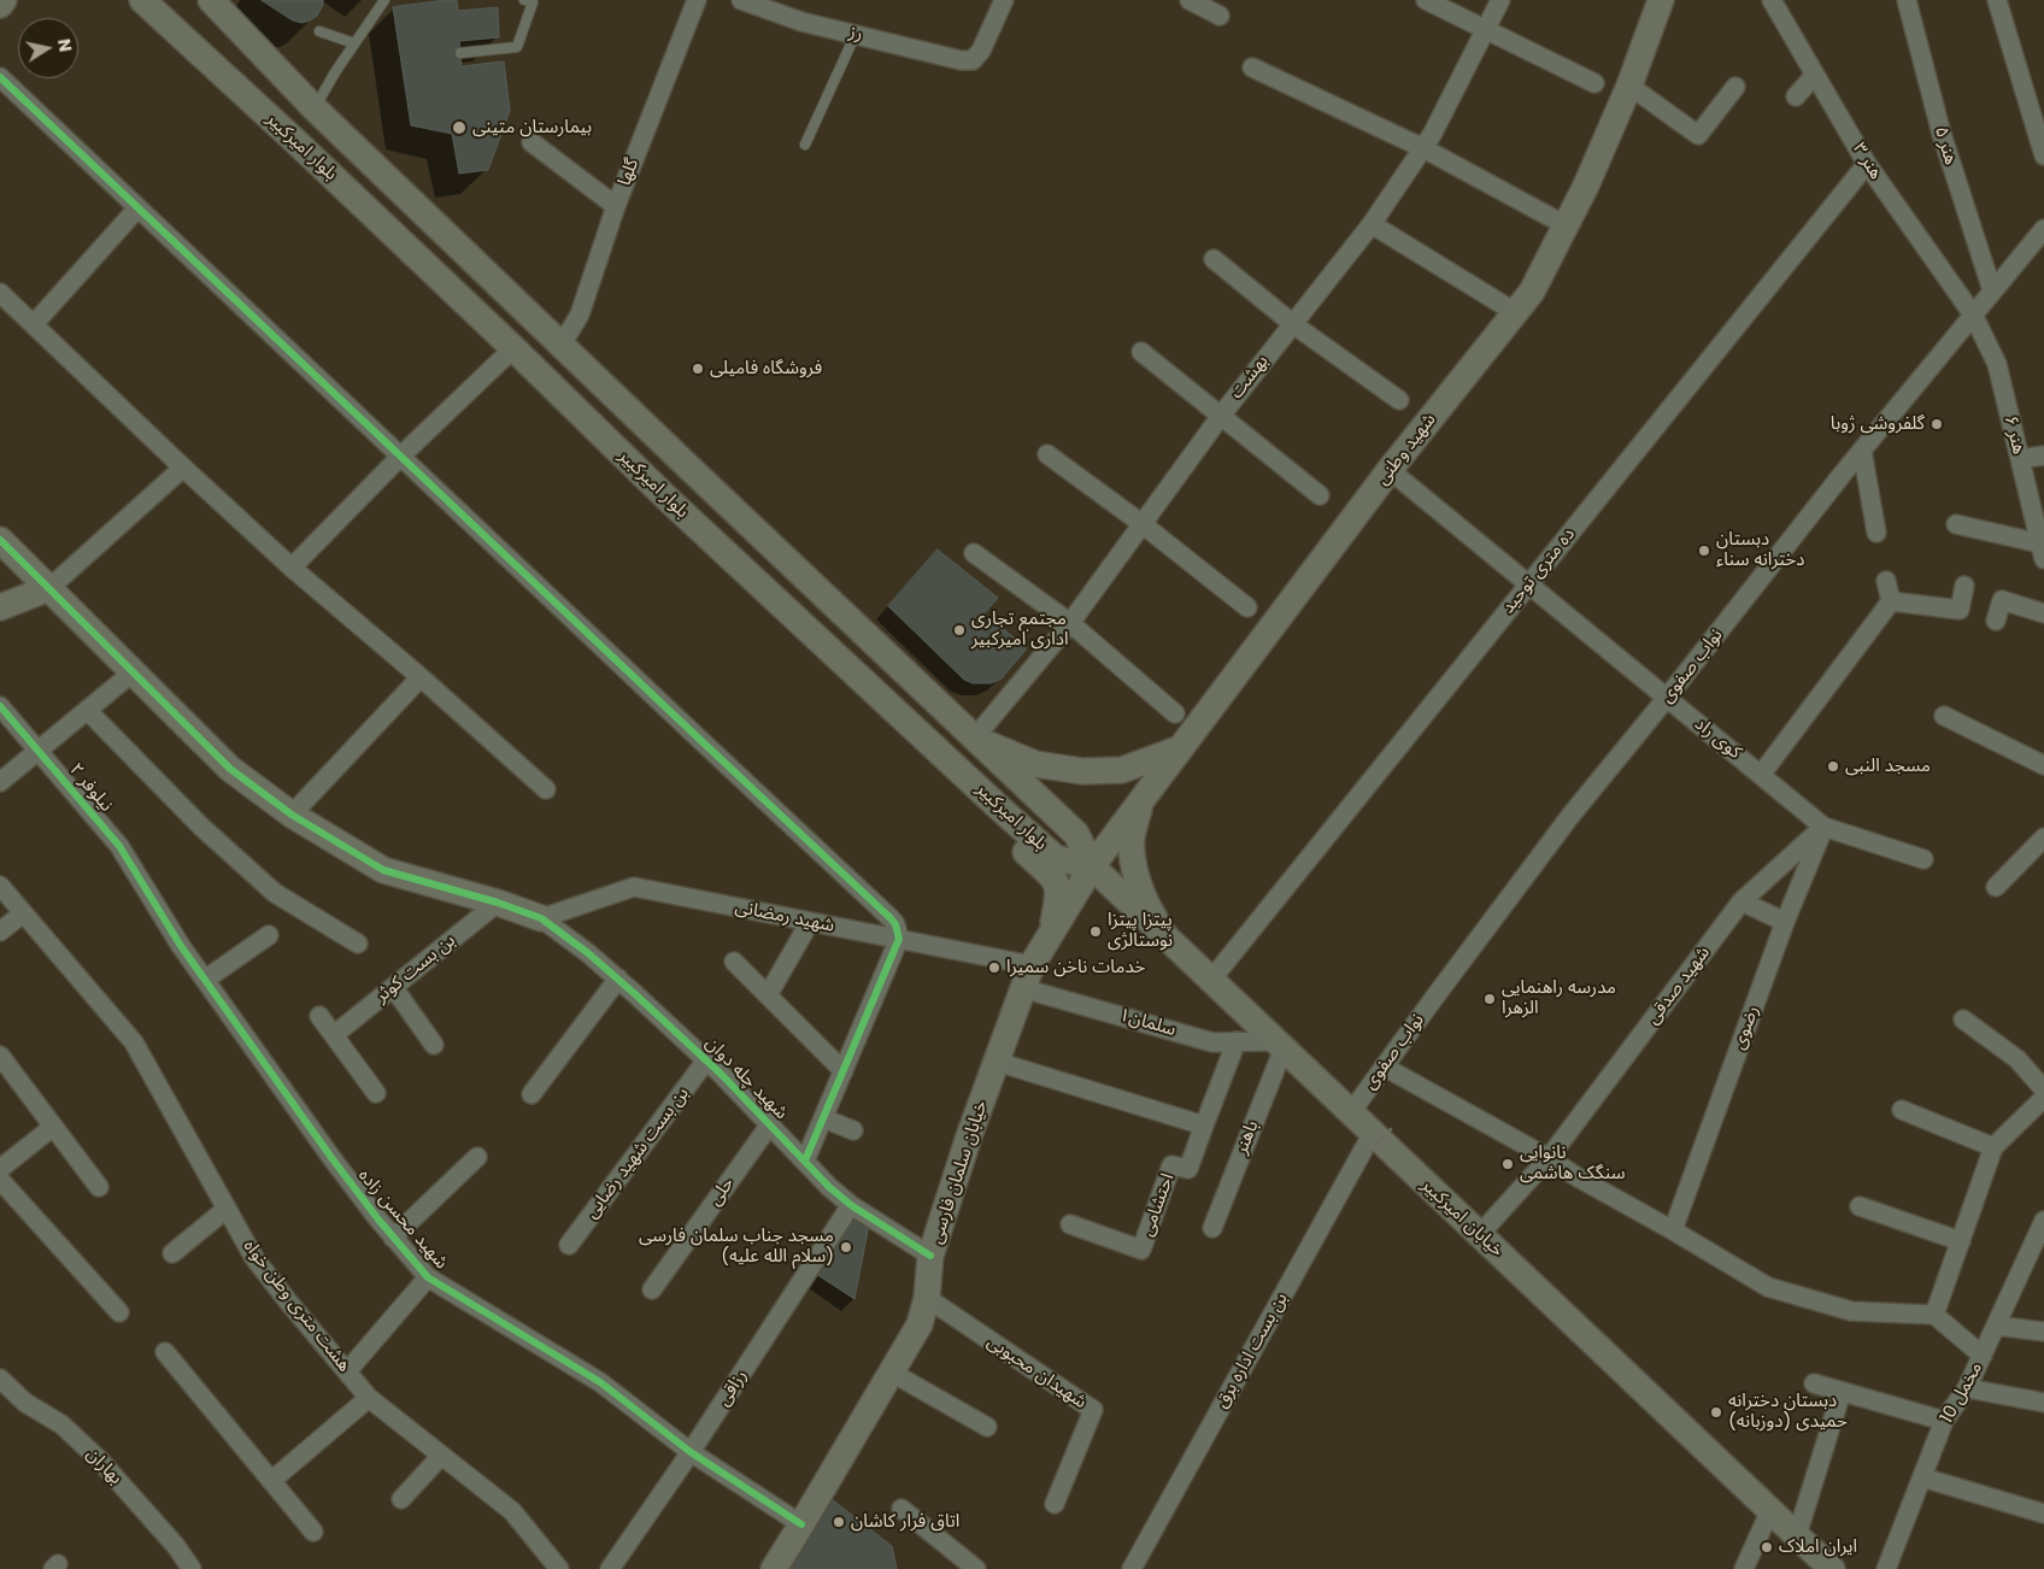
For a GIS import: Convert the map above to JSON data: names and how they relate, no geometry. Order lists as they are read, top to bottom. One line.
{"streets":{"main road":["بلوار امیرکبیر","شهید وطنی","خیابان سلمان فارسی","خیابان امیرکبیر"],"street":["رز","هنر ۵","هنر ۳","گلها","بهشت","هنر ۶","ده متری توحید","نواب صفوی","کوی راد","نیلوفر ۲","شهید رمضانی","بن بست کوثر","شهید صدقی","سلمان۱","رضوی","شهید چله دوان","باهنر","بن بست شهید رضایی","حلی","احتشامی","شهید محسن زاده","هشت متری وطن خواه","بن بست اداره برق","شهیدان محبوبی","رزاقی","مخمل 10","بهاران"]},"crossings":[["هنر ۵","نواب صفوی"],["بلوار امیرکبیر","گلها"],["بلوار امیرکبیر","بهشت"],["بلوار امیرکبیر","شهید وطنی"],["بلوار امیرکبیر","خیابان سلمان فارسی"],["بلوار امیرکبیر","خیابان امیرکبیر"],["هنر ۳","هنر ۶"],["هنر ۳","ده متری توحید"],["هنر ۳","نواب صفوی"],["هنر ۶","نواب صفوی"],["شهید وطنی","کوی راد"],["شهید وطنی","خیابان سلمان فارسی"],["شهید وطنی","خیابان امیرکبیر"],["ده متری توحید","کوی راد"],["ده متری توحید","خیابان امیرکبیر"],["نواب صفوی","کوی راد"],["نواب صفوی","خیابان امیرکبیر"],["کوی راد","شهید صدقی"],["کوی راد","رضوی"],["نیلوفر ۲","شهید محسن زاده"],["شهید رمضانی","سلمان۱"],["شهید رمضانی","شهید چله دوان"],["شهید رمضانی","خیابان سلمان فارسی"],["شهید صدقی","رضوی"],["شهید صدقی","خیابان امیرکبیر"],["سلمان۱","باهنر"],["سلمان۱","خیابان سلمان فارسی"],["سلمان۱","احتشامی"],["سلمان۱","خیابان امیرکبیر"],["شهید چله دوان","بن بست شهید رضایی"],["شهید چله دوان","خیابان سلمان فارسی"],["شهید چله دوان","حلی"],["شهید چله دوان","رزاقی"],["باهنر","خیابان امیرکبیر"],["خیابان سلمان فارسی","خیابان امیرکبیر"],["خیابان سلمان فارسی","شهید محسن زاده"],["خیابان سلمان فارسی","شهیدان محبوبی"],["خیابان امیرکبیر","بن بست اداره برق"],["شهید محسن زاده","رزاقی"]],"places":["بیمارستان متینی","فروشگاه فامیلی","گلفروشی ژوبا","دبستان دخترانه سناء","مجتمع تجاری اداری امیرکبیر","مسجد النبی","پیتزا پیتزا نوستالژی","خدمات ناخن سمیرا","مدرسه راهنمایی الزهرا","نانوایی سنگک هاشمی","مسجد جناب سلمان فارسی (سلام الله علیه)","دبستان دخترانه حمیدی (دوزبانه)","اتاق فرار کاشان","ایران املاک"],"north":"right"}
